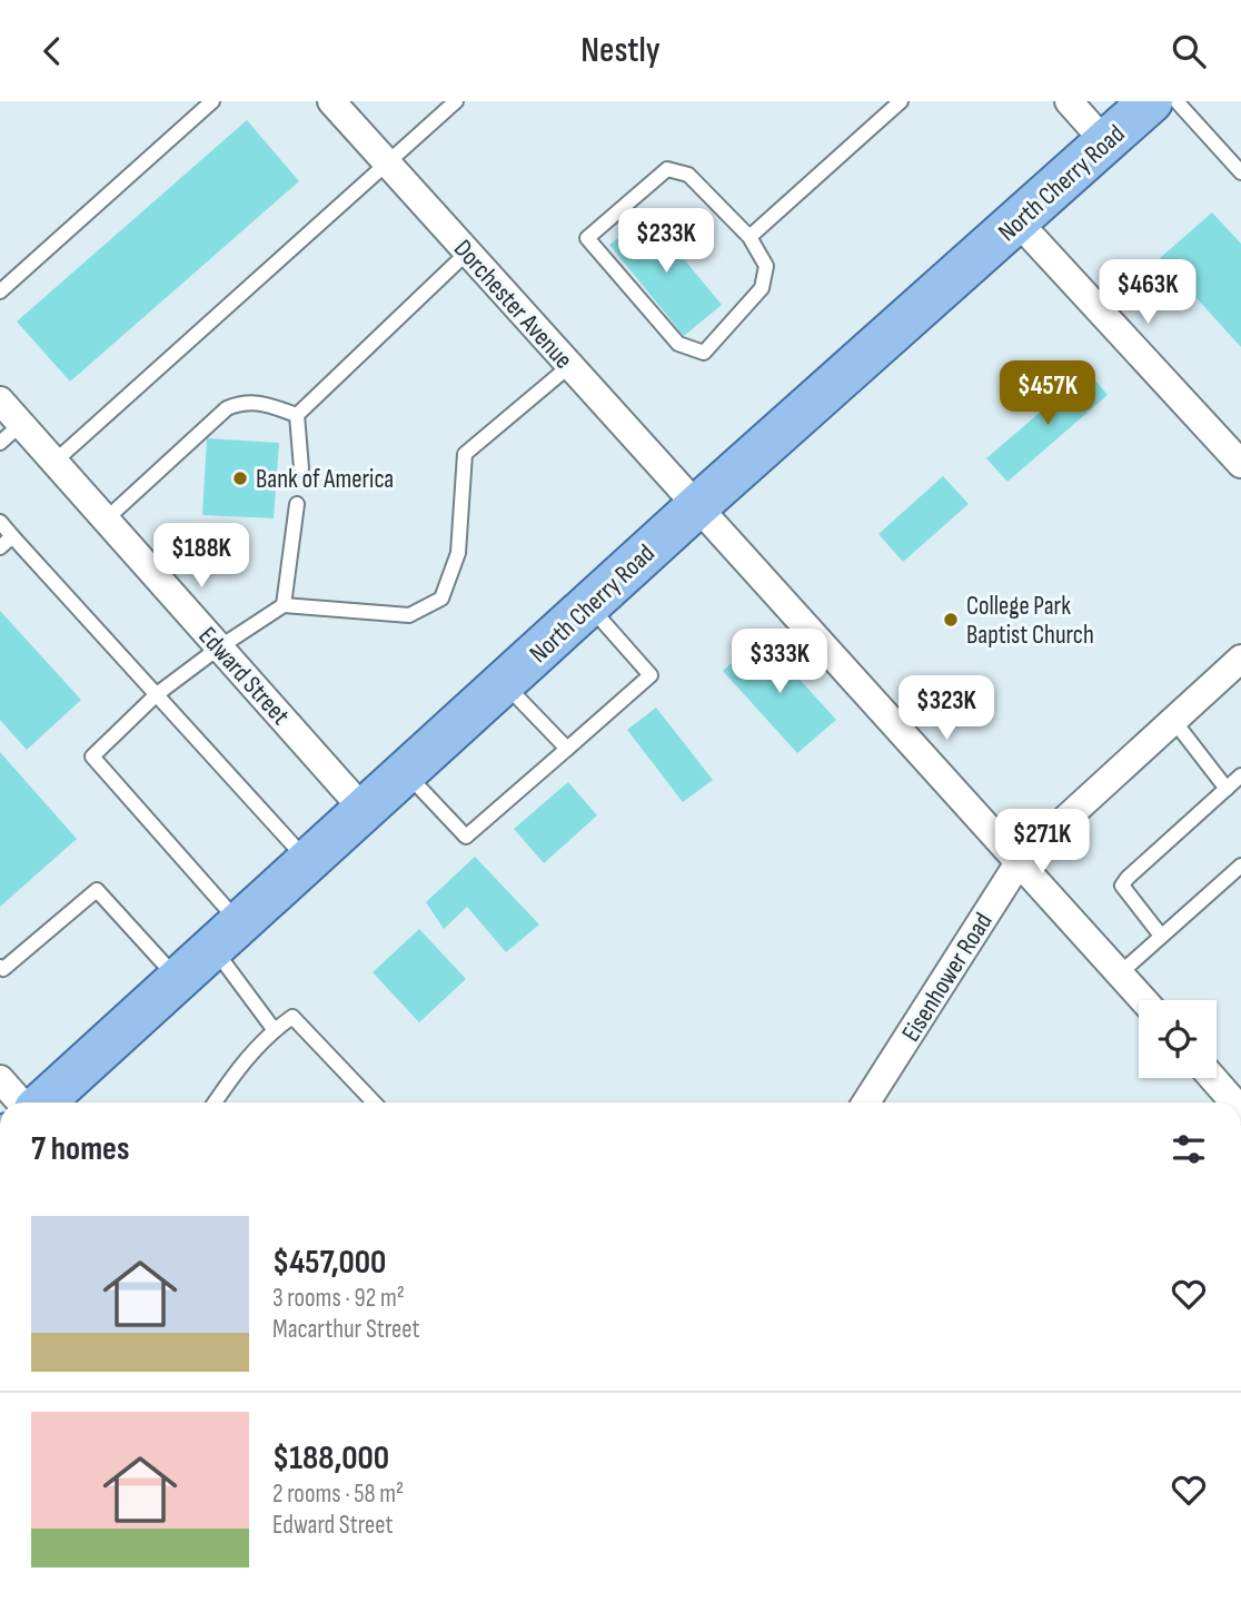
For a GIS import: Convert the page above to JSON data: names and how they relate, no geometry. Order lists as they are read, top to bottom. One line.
{"streets":{"main road":["North Cherry Road"],"street":["Dorchester Avenue","Edward Street","Eisenhower Road"]},"crossings":[["North Cherry Road","Dorchester Avenue"],["North Cherry Road","Edward Street"],["Dorchester Avenue","Eisenhower Road"]],"places":["Bank of America","College Park Baptist Church"],"page":{"header":"Nestly","price":["$233K","$463K","$457K","$188K","$333K","$323K","$271K"],"heading":"7 homes","list":[{"name":"$457,000","note":"3 rooms · 92 m² · Macarthur Street"},{"name":"$188,000","note":"2 rooms · 58 m² · Edward Street"}]}}
